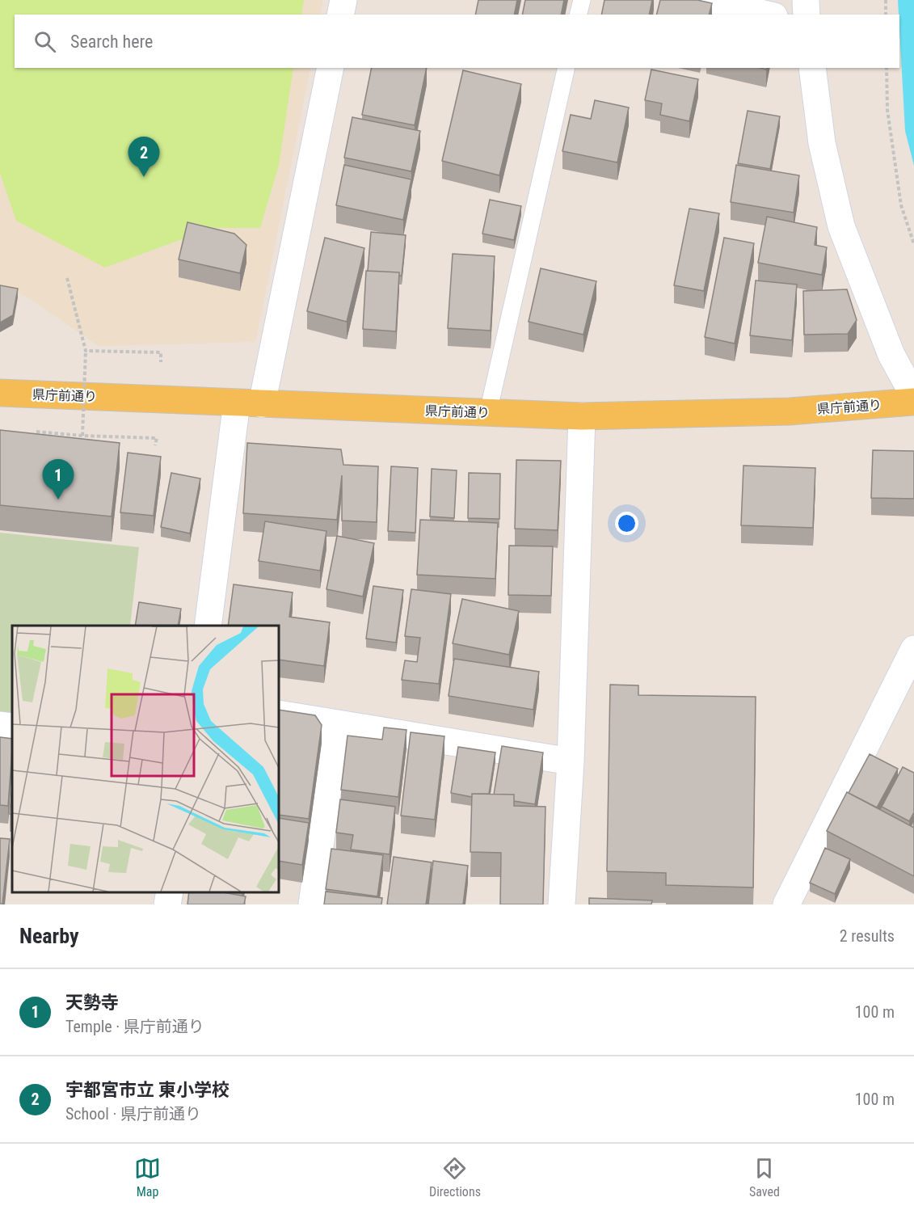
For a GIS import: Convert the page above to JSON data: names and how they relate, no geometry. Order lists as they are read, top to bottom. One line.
{"streets":{"main road":["県庁前通り"]},"page":{"search":"Search here","pins":["2","1"],"heading":["Nearby","2 results"],"list":[{"mark":"1","name":"天勢寺","note":"Temple · 県庁前通り","value":"100 m"},{"mark":"2","name":"宇都宮市立 東小学校","note":"School · 県庁前通り","value":"100 m"}],"nav":["Map","Directions","Saved"]}}
